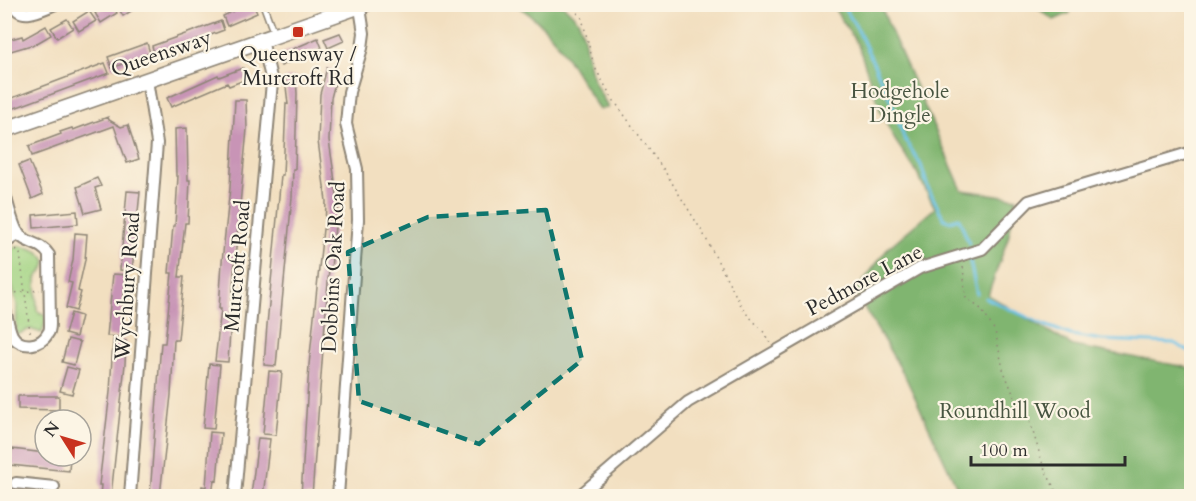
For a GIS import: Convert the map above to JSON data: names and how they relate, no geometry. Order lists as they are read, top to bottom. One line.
{"streets":{"street":["Queensway","Murcroft Road","Dobbins Oak Road","Pedmore Lane","Wychbury Road"]},"crossings":[["Queensway","Murcroft Road"],["Queensway","Dobbins Oak Road"],["Queensway","Wychbury Road"]],"parks":["Hodgehole Dingle","Roundhill Wood"],"places":{"transit":["Queensway / Murcroft Rd"]},"scale_bar":"100 m","north":"top left"}
